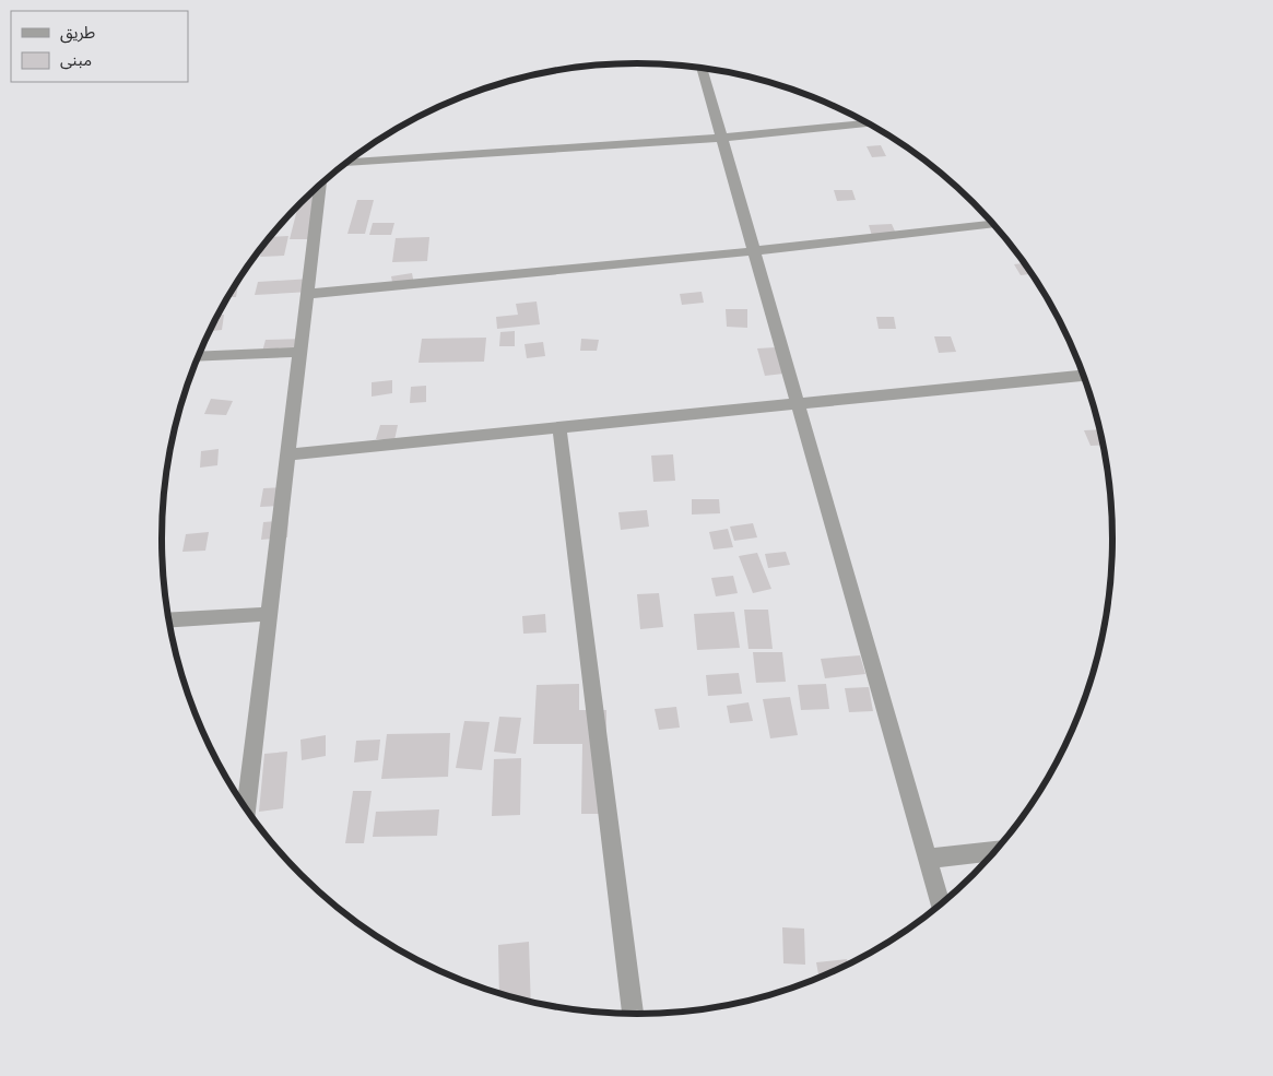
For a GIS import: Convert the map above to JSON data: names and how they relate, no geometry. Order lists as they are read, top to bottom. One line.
{"legend":["طريق","مبنى"]}
